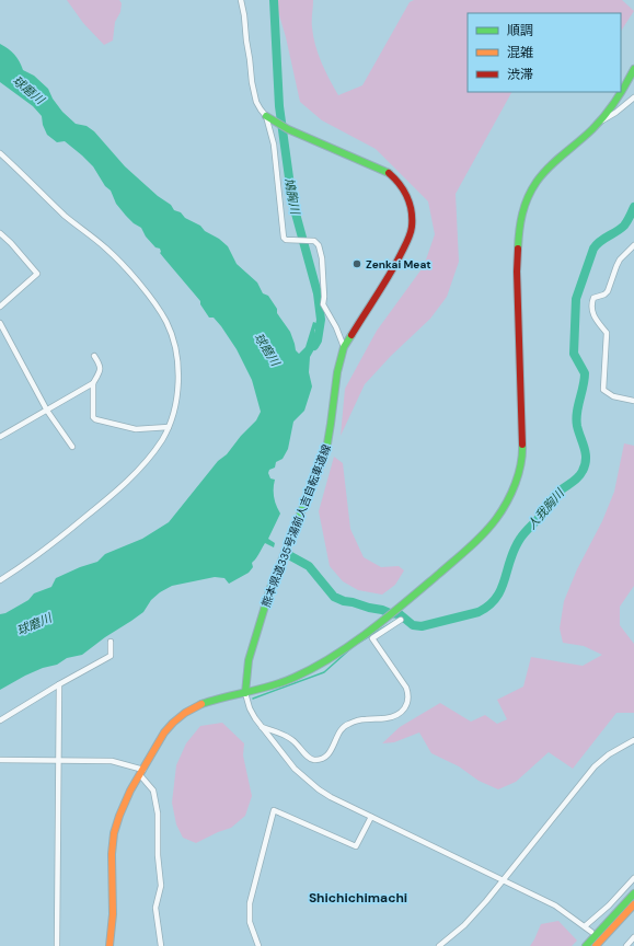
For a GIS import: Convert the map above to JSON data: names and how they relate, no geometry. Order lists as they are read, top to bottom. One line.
{"streets":{"main road":["熊本県道335号湯前人吉自転車道線"]},"districts":["Shichichimachi"],"water":["球磨川","鳩胸川","人我胸川"],"places":["Zenkai Meat"],"legend":["順調","混雑","渋滞"]}
